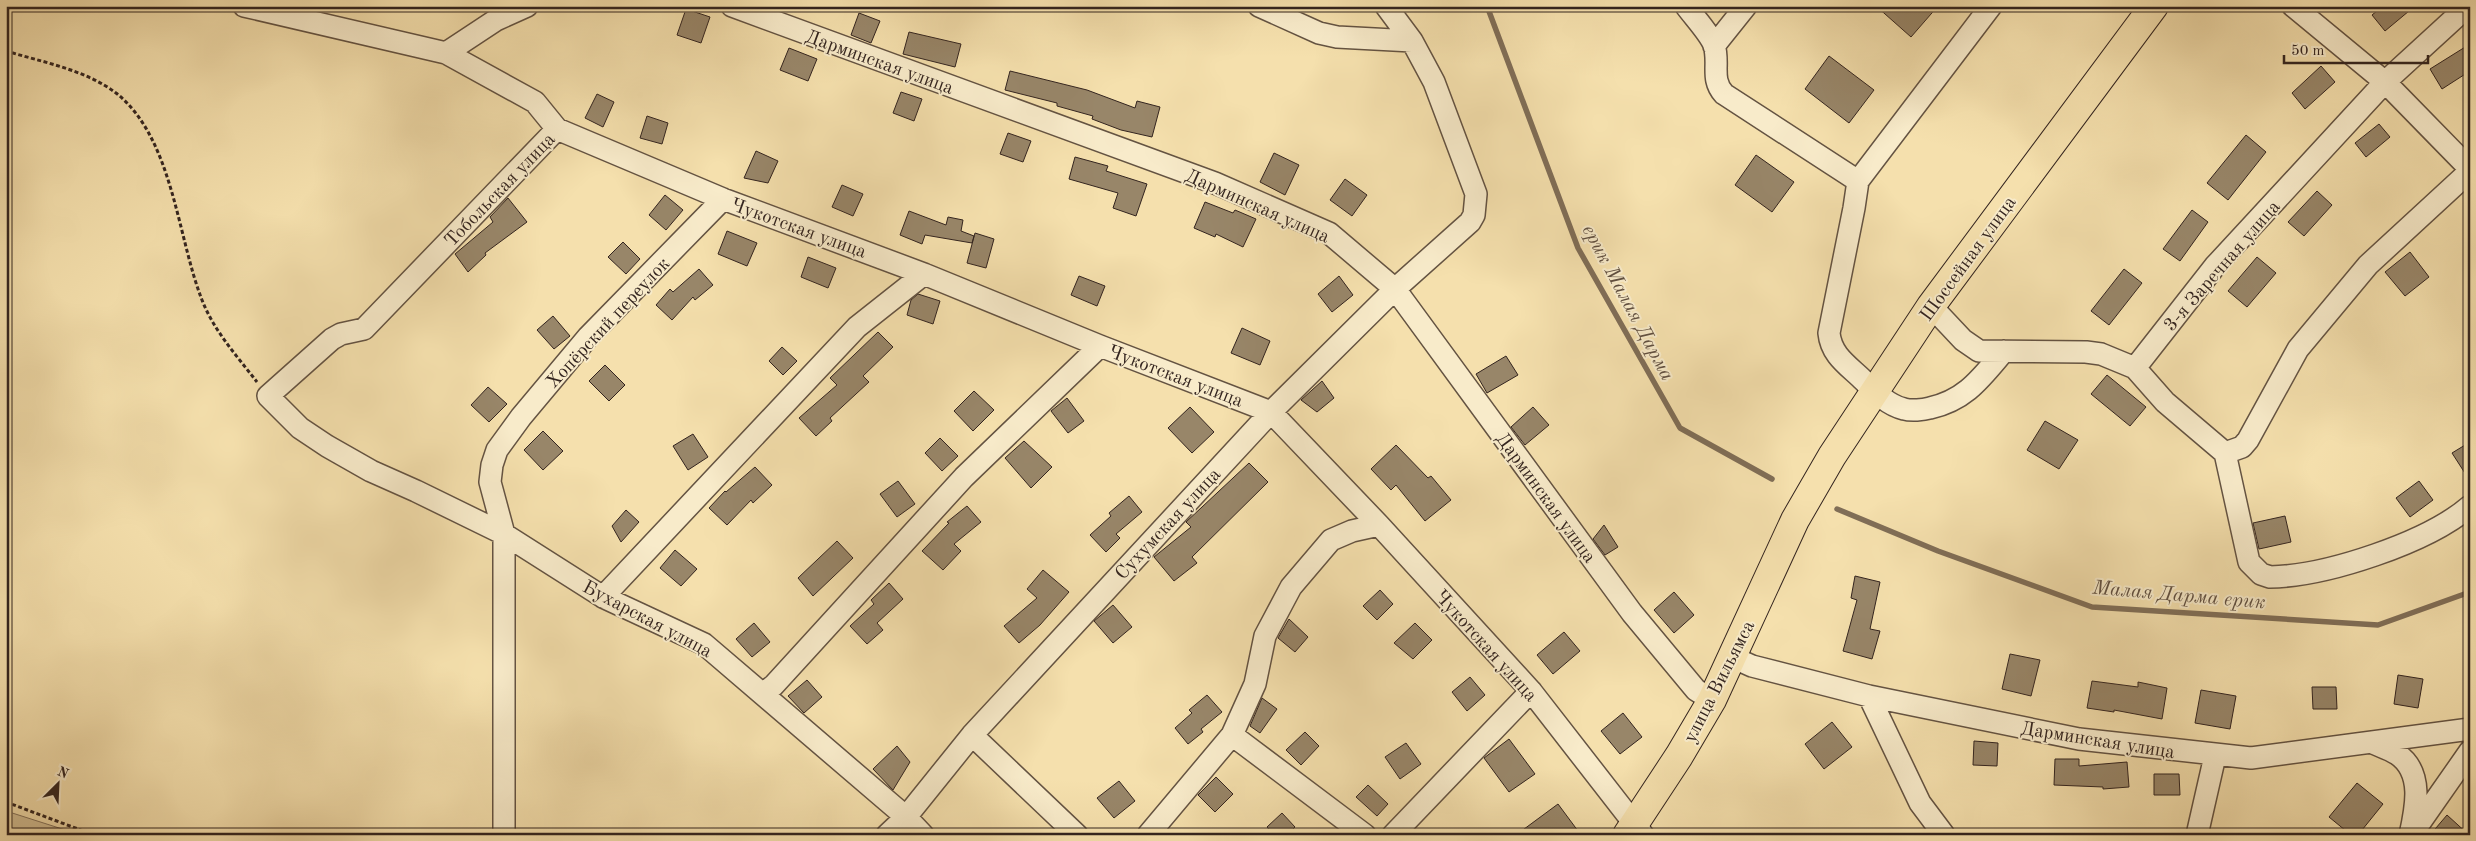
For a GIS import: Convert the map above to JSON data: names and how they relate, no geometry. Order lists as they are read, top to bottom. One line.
{"streets":{"main road":["Шоссейная улица","улица Вильямса"],"street":["Дарминская улица","Тобольская улица","Чукотская улица","3-я Заречная улица","Хопёрский переулок","Сухумская улица","Бухарская улица"]},"crossings":[["Дарминская улица","Сухумская улица"],["Дарминская улица","улица Вильямса"],["Тобольская улица","Чукотская улица"],["Тобольская улица","Бухарская улица"],["Чукотская улица","Хопёрский переулок"],["Чукотская улица","Сухумская улица"],["Чукотская улица","улица Вильямса"],["Шоссейная улица","улица Вильямса"],["Хопёрский переулок","Бухарская улица"],["Сухумская улица","Бухарская улица"]],"water":["ерик Малая Дарма","Малая Дарма ерик"],"scale_bar":"50 m","north":"top right"}
